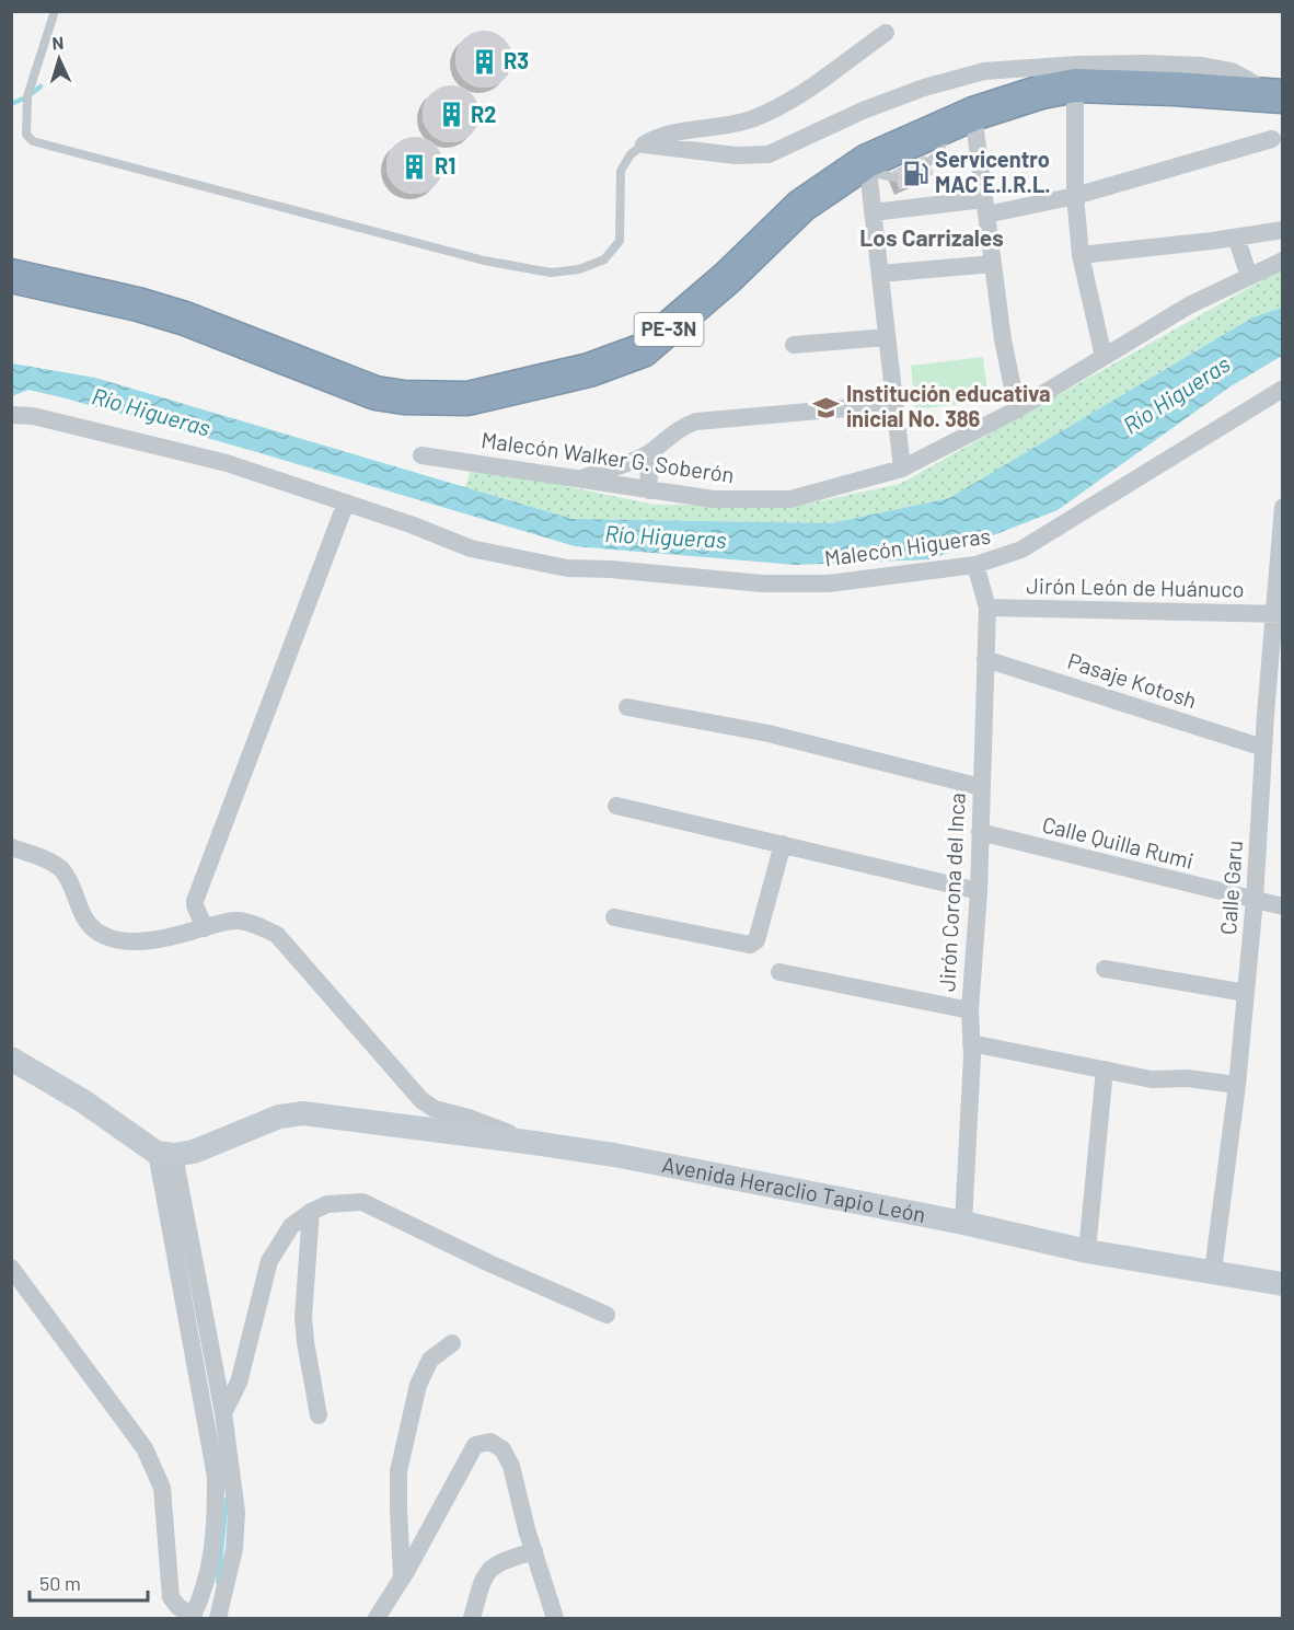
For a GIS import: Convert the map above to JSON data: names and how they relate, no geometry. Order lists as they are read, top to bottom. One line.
{"streets":{"highway":["PE-3N"],"street":["Malecón Walker G. Soberón","Malecón Higueras","Jirón León de Huánuco","Pasaje Kotosh","Calle Quilla Rumi","Calle Garu","Jirón Corona del Inca","Avenida Heraclio Tapio León"]},"crossings":[["Malecón Higueras","Jirón Corona del Inca"],["Jirón León de Huánuco","Calle Garu"],["Jirón León de Huánuco","Jirón Corona del Inca"],["Pasaje Kotosh","Calle Garu"],["Pasaje Kotosh","Jirón Corona del Inca"],["Calle Quilla Rumi","Calle Garu"],["Calle Quilla Rumi","Jirón Corona del Inca"],["Calle Garu","Avenida Heraclio Tapio León"],["Jirón Corona del Inca","Avenida Heraclio Tapio León"]],"districts":["Los Carrizales"],"water":["Río Higueras"],"places":{"building":["R3","R2","R1"],"fuel station":["Servicentro MAC E.I.R.L."],"school or university":["Institución educativa inicial No. 386"]},"scale_bar":"50 m","north":"top"}
